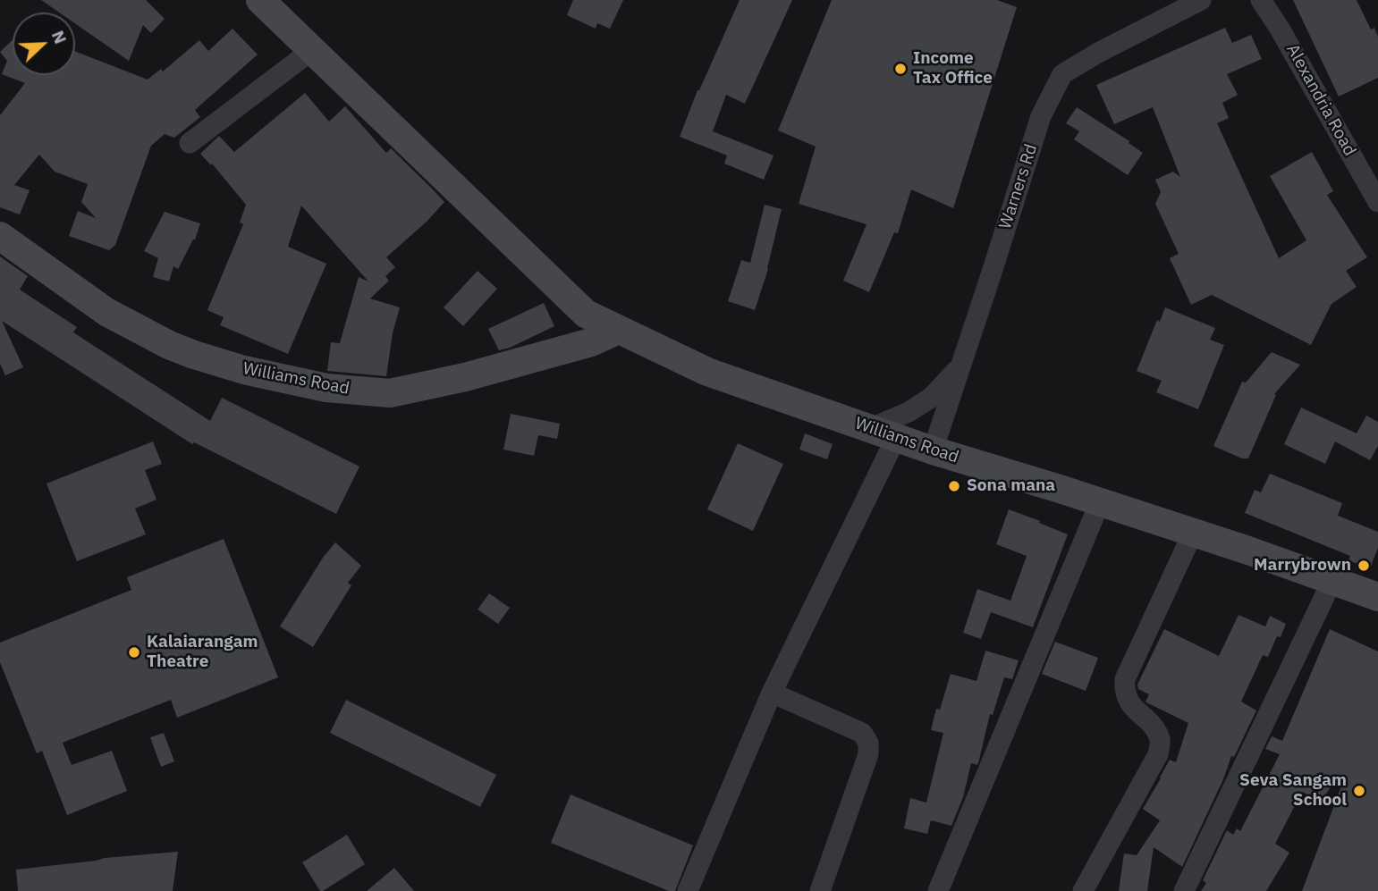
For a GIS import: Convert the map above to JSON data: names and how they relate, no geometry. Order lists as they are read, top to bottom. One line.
{"streets":{"street":["Alexandria Road","Warners Rd","Williams Road"]},"crossings":[["Warners Rd","Williams Road"]],"places":["Income Tax Office","Sona mana","Marrybrown","Kalaiarangam Theatre","Seva Sangam School"],"north":"top right"}
